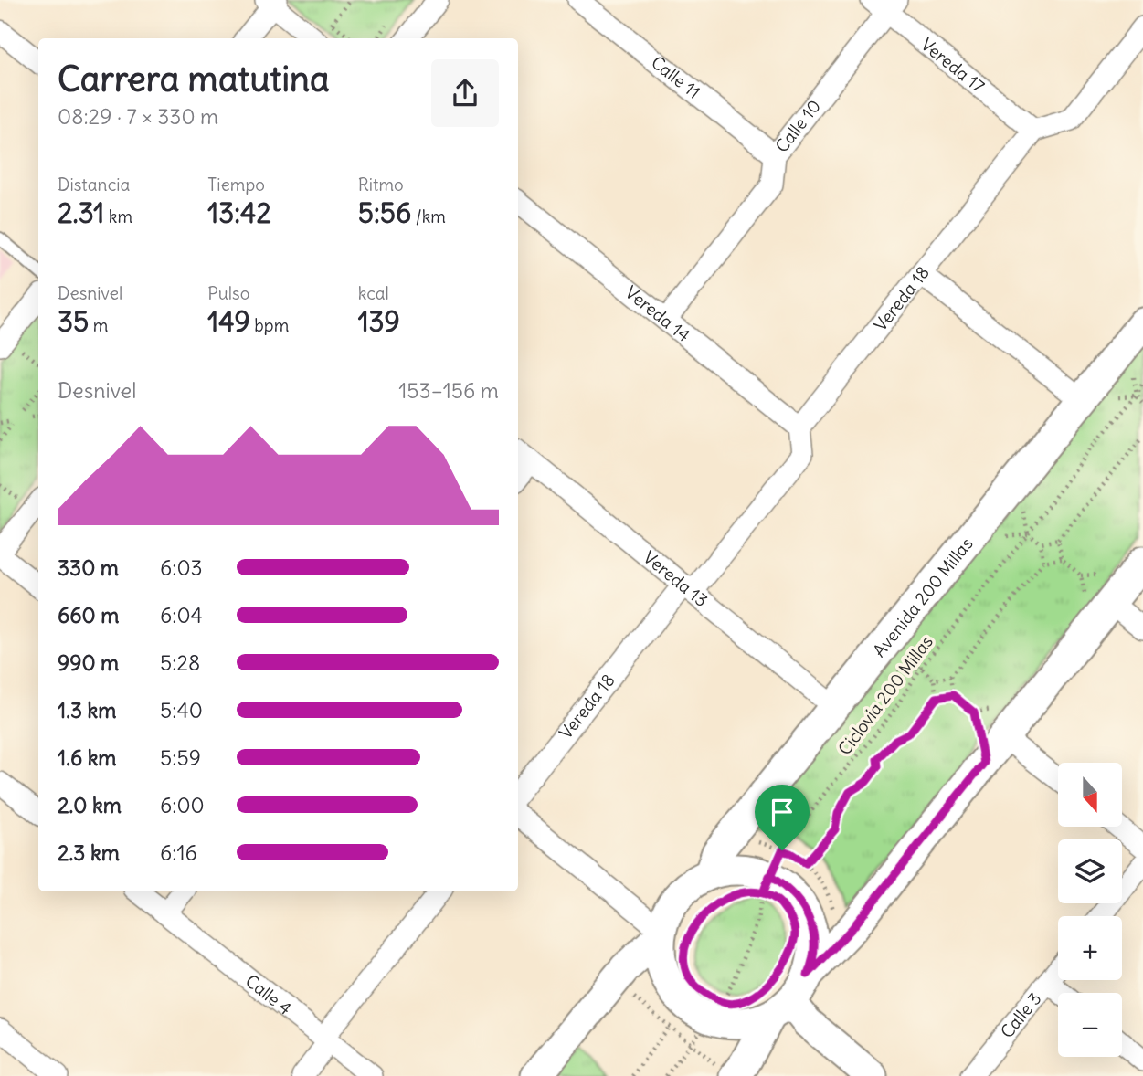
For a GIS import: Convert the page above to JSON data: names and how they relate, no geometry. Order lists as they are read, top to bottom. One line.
{"streets":{"main road":["Avenida 200 Millas"],"street":["Vereda 17","Calle 11","Calle 10","Vereda 18","Vereda 14","Vereda 13","Calle 4","Calle 3"],"path":["Ciclovía 200 Millas"]},"crossings":[["Vereda 17","Calle 10"],["Vereda 17","Vereda 18"],["Calle 11","Calle 10"],["Calle 10","Vereda 14"],["Vereda 18","Vereda 14"],["Vereda 18","Vereda 13"],["Vereda 13","Avenida 200 Millas"]],"north":"bottom","page":{"heading":["Carrera matutina","08:29 · 7 × 330 m"],"stats":[["Distancia","2.31 km"],["Tiempo","13:42"],["Ritmo","5:56 /km"],["Desnivel","35 m"],["Pulso","149 bpm"],["kcal","139"]],"chart":["Desnivel","153–156 m"],"list":[{"name":"330 m","note":"6:03"},{"name":"660 m","note":"6:04"},{"name":"990 m","note":"5:28"},{"name":"1.3 km","note":"5:40"},{"name":"1.6 km","note":"5:59"},{"name":"2.0 km","note":"6:00"},{"name":"2.3 km","note":"6:16"}],"map_buttons":["+","−"]}}
